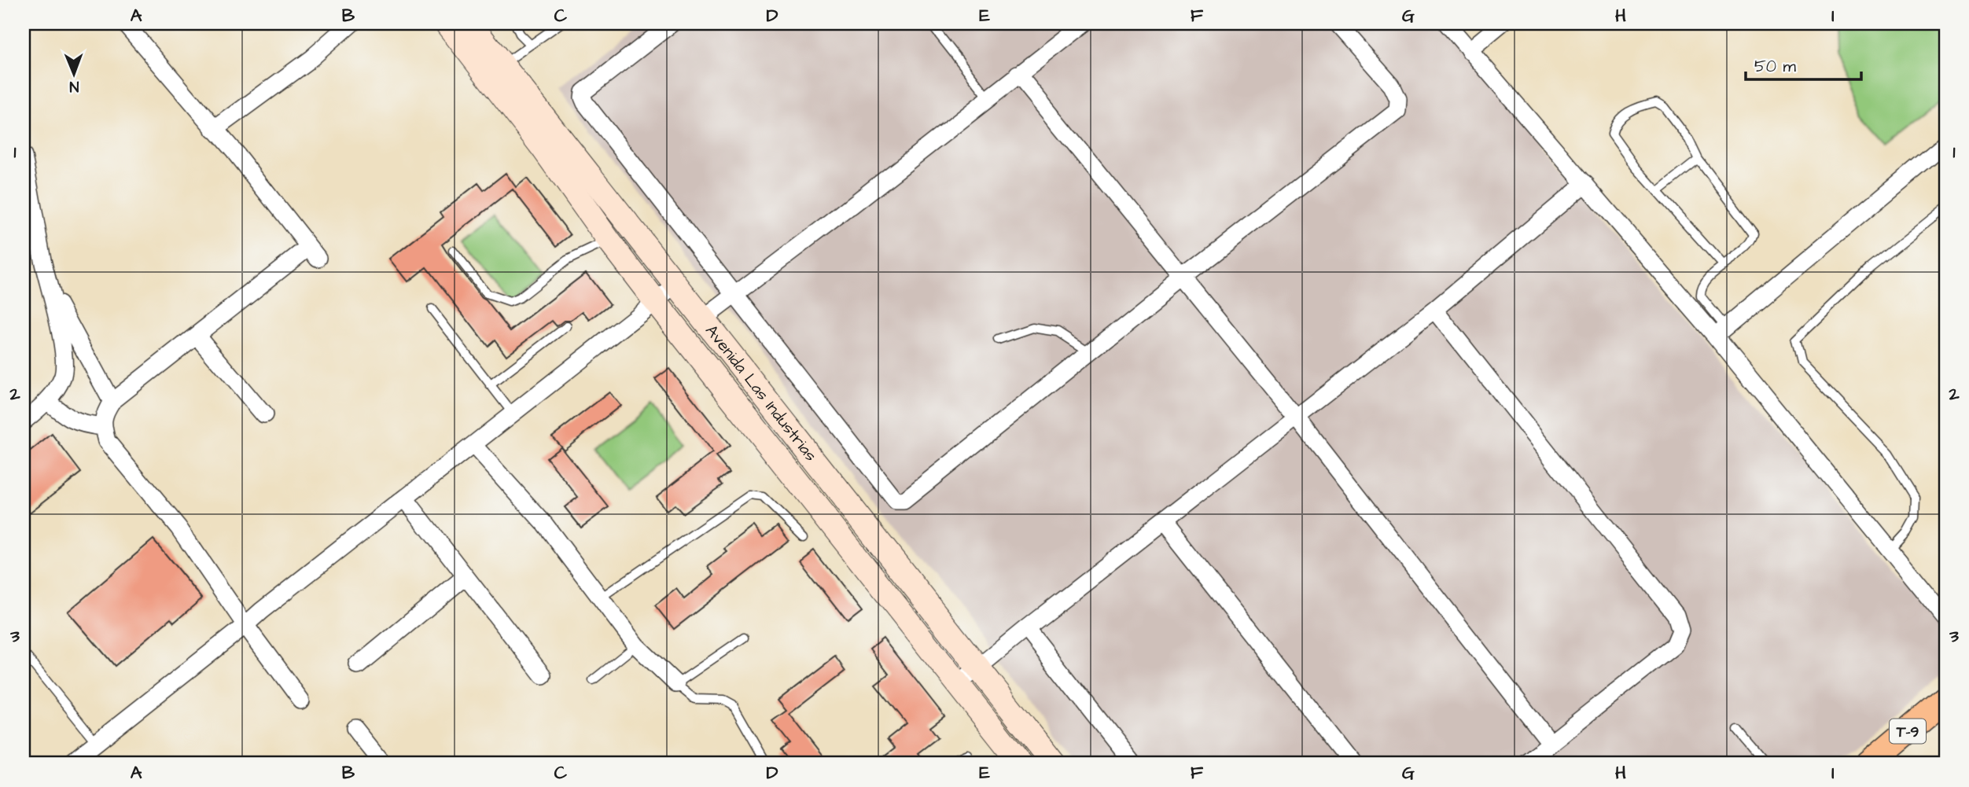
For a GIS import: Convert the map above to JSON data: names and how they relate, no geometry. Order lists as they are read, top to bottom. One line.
{"streets":{"main road":["T-9"],"street":["Avenida Las Industrias"]},"scale_bar":"50 m","north":"bottom","grid":{"columns":["A","B","C","D","E","F","G","H","I"],"rows":["1","2","3"]}}
